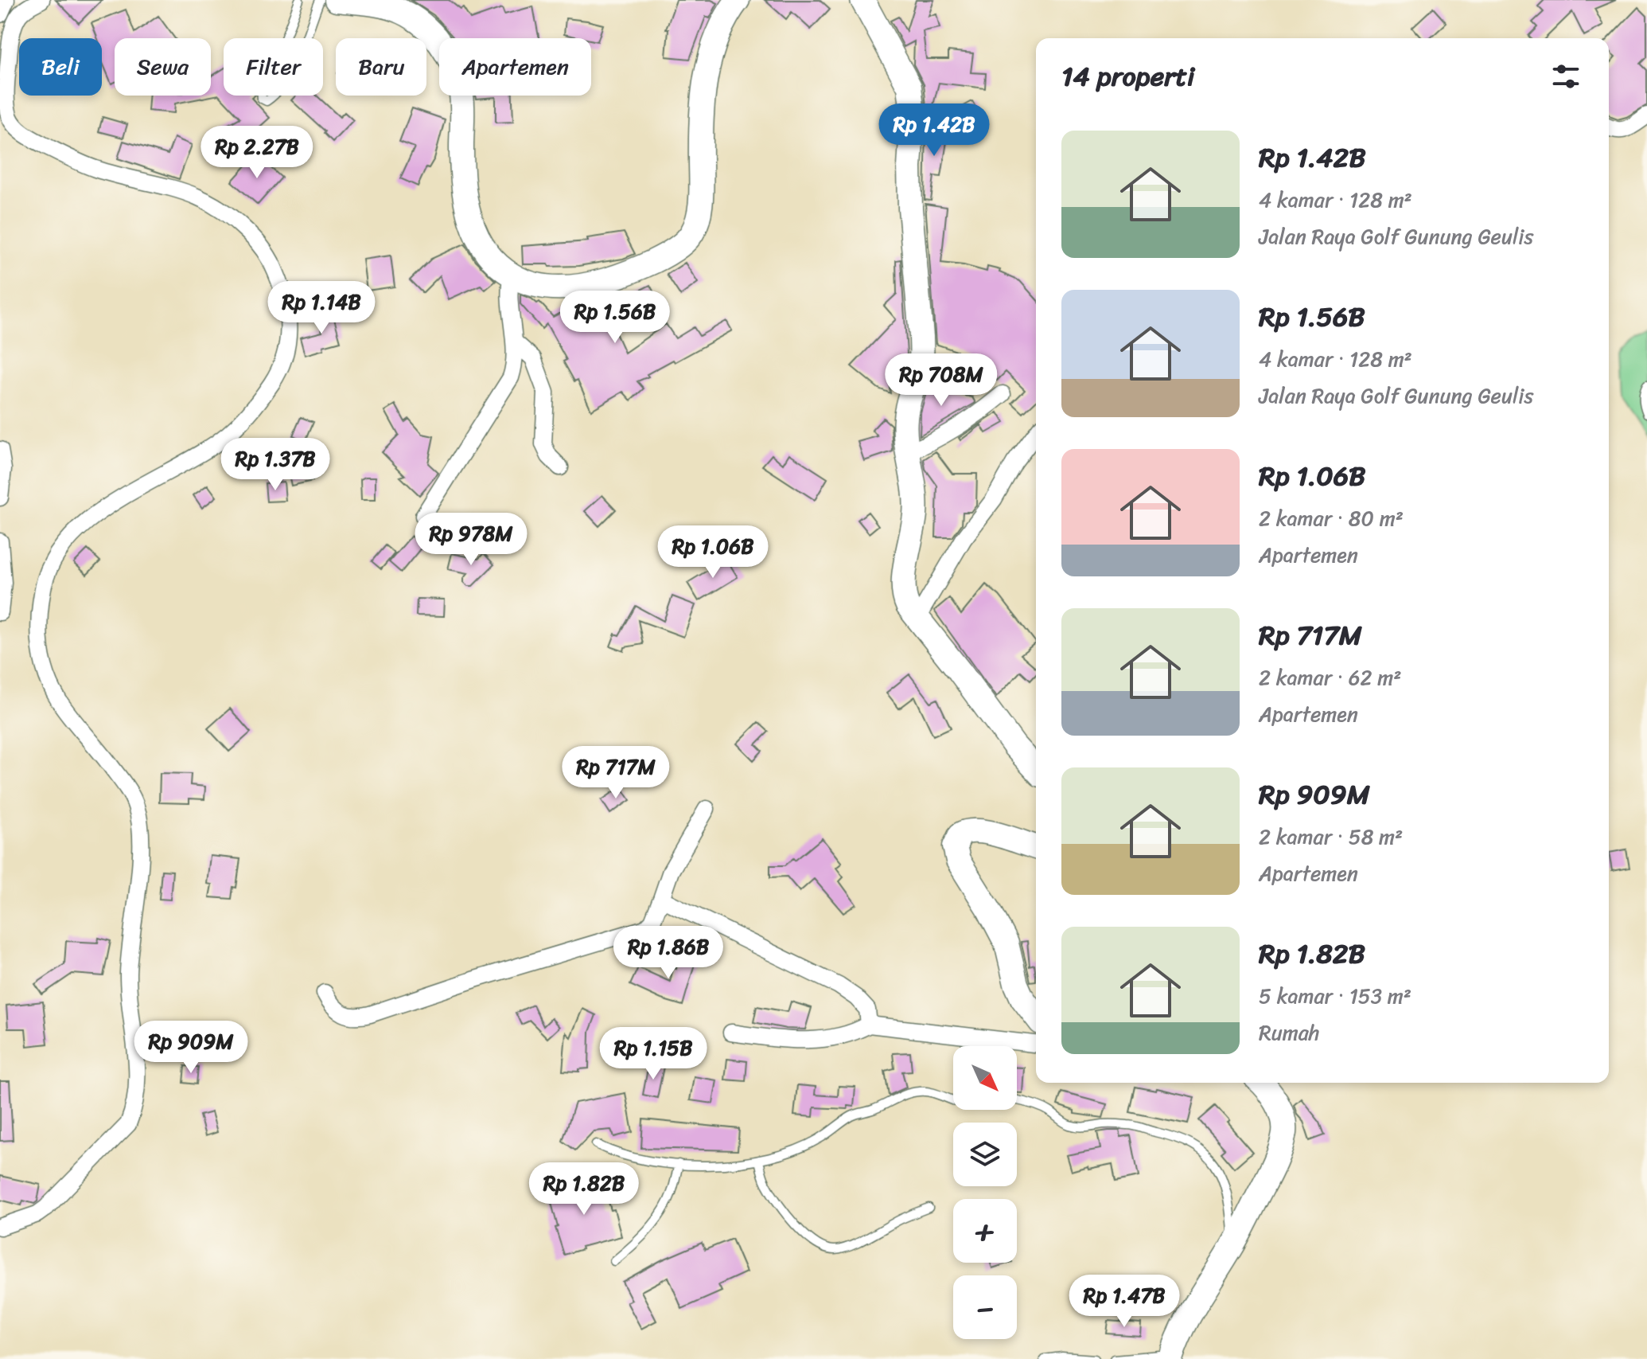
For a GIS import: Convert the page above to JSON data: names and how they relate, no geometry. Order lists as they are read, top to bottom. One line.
{"north":"bottom right","page":{"chip":["Beli","Sewa","Filter","Baru","Apartemen"],"heading":"14 properti","price":["Rp 1.42B","Rp 2.27B","Rp 1.14B","Rp 1.56B","Rp 708M","Rp 1.37B","Rp 978M","Rp 1.06B","Rp 717M","Rp 1.86B","Rp 909M","Rp 1.15B","Rp 1.82B","Rp 1.47B"],"list":[{"name":"Rp 1.42B","note":"4 kamar · 128 m² · Jalan Raya Golf Gunung Geulis"},{"name":"Rp 1.56B","note":"4 kamar · 128 m² · Jalan Raya Golf Gunung Geulis"},{"name":"Rp 1.06B","note":"2 kamar · 80 m² · Apartemen"},{"name":"Rp 717M","note":"2 kamar · 62 m² · Apartemen"},{"name":"Rp 909M","note":"2 kamar · 58 m² · Apartemen"},{"name":"Rp 1.82B","note":"5 kamar · 153 m² · Rumah"}],"map_buttons":["+","−"]}}
